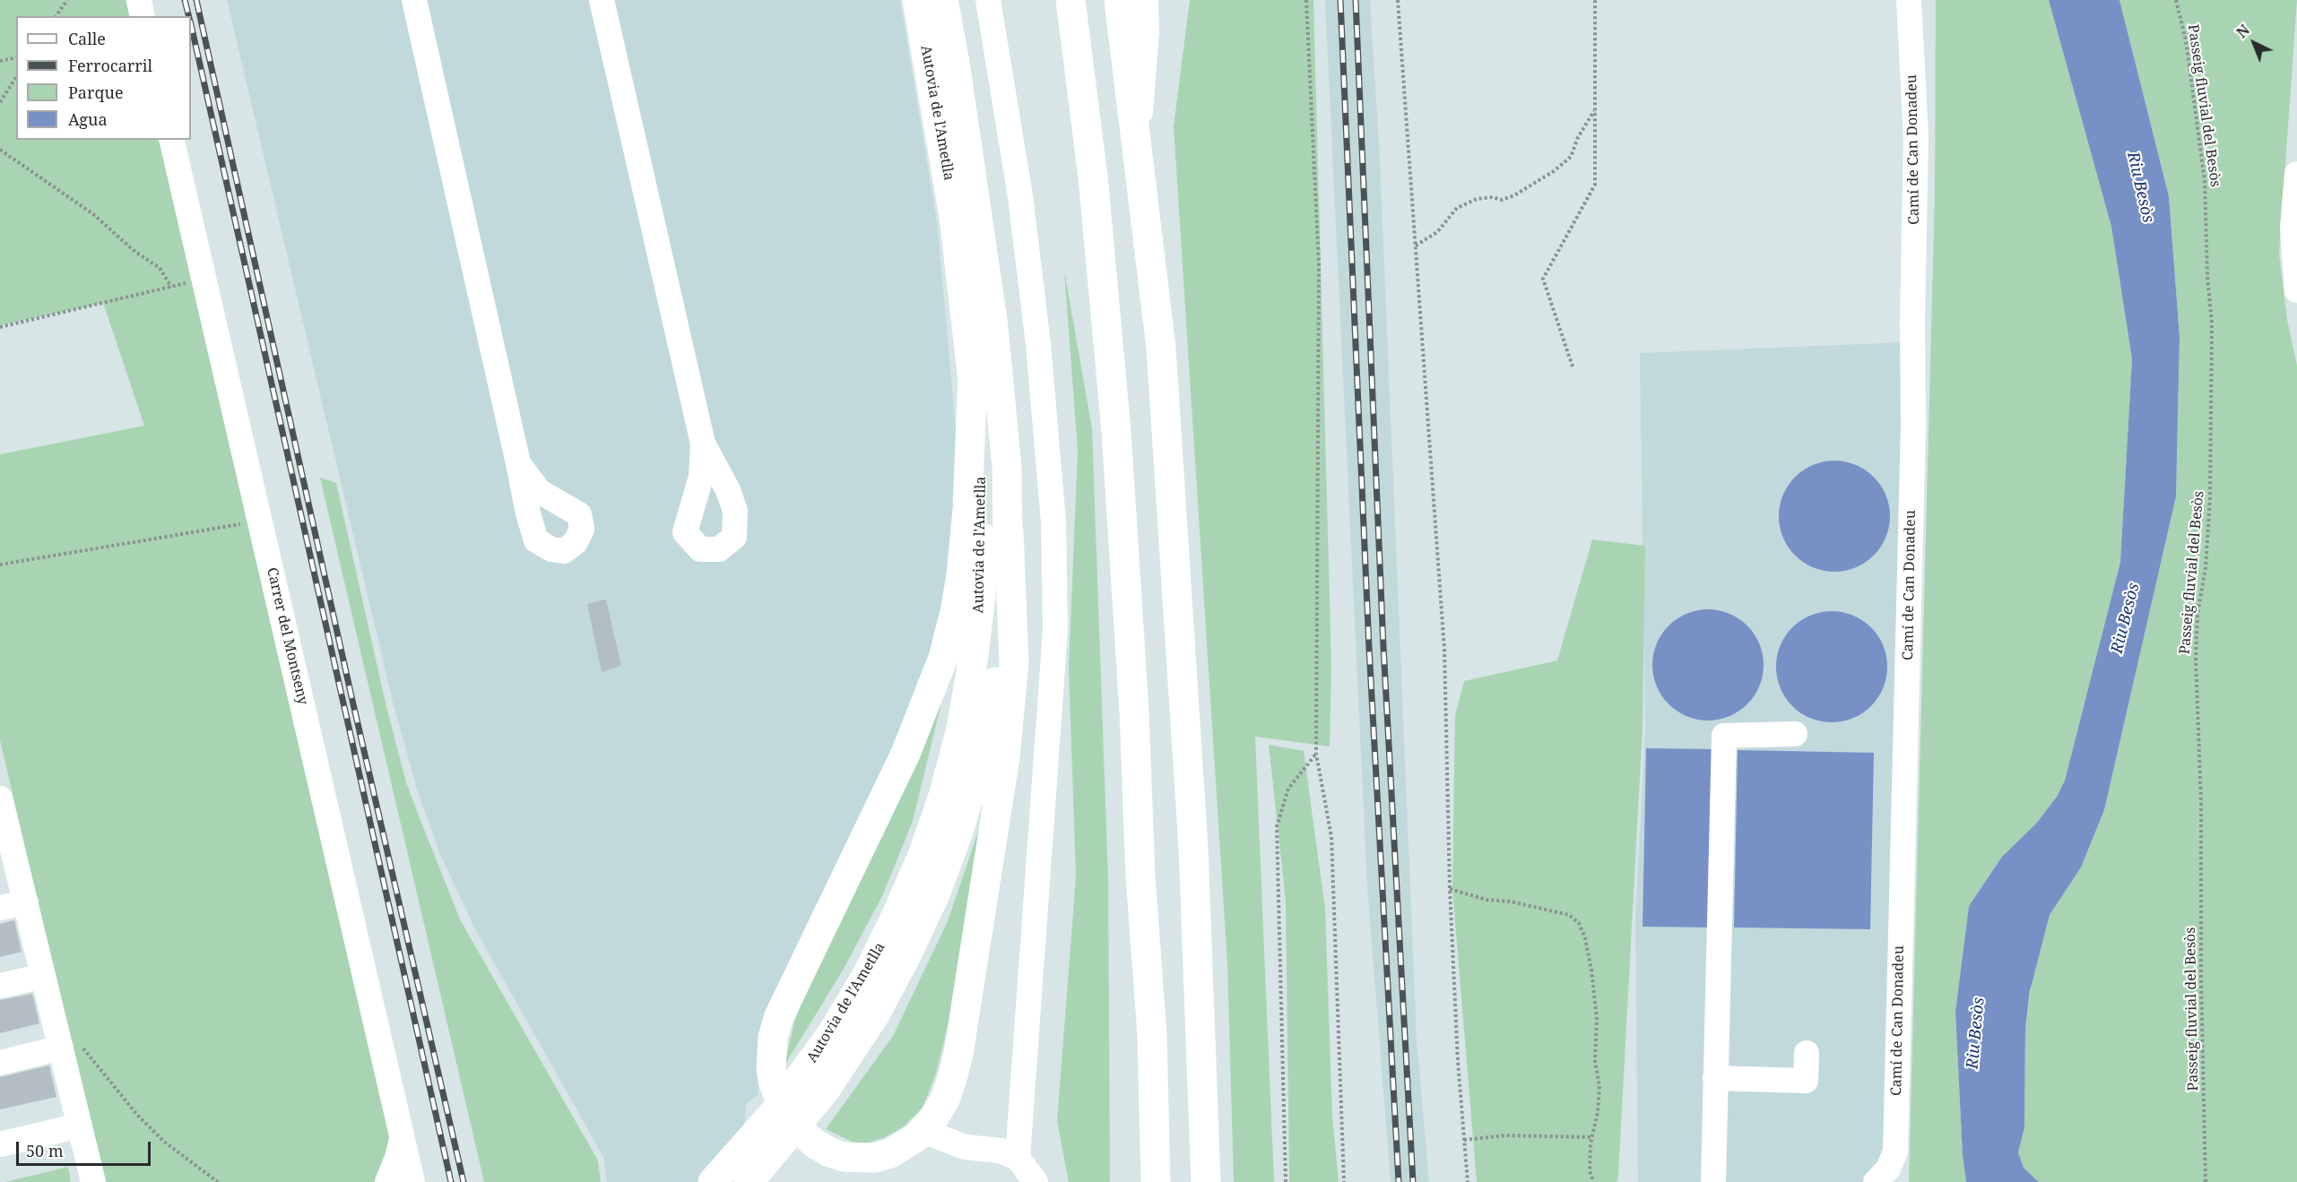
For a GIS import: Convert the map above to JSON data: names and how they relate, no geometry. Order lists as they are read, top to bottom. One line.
{"streets":{"highway":["Autovia de l'Ametlla"],"street":["Camí de Can Donadeu","Carrer del Montseny"],"path":["Passeig fluvial del Besòs"]},"water":["Riu Besòs"],"legend":["Calle","Ferrocarril","Parque","Agua"],"scale_bar":"50 m","north":"top left"}
